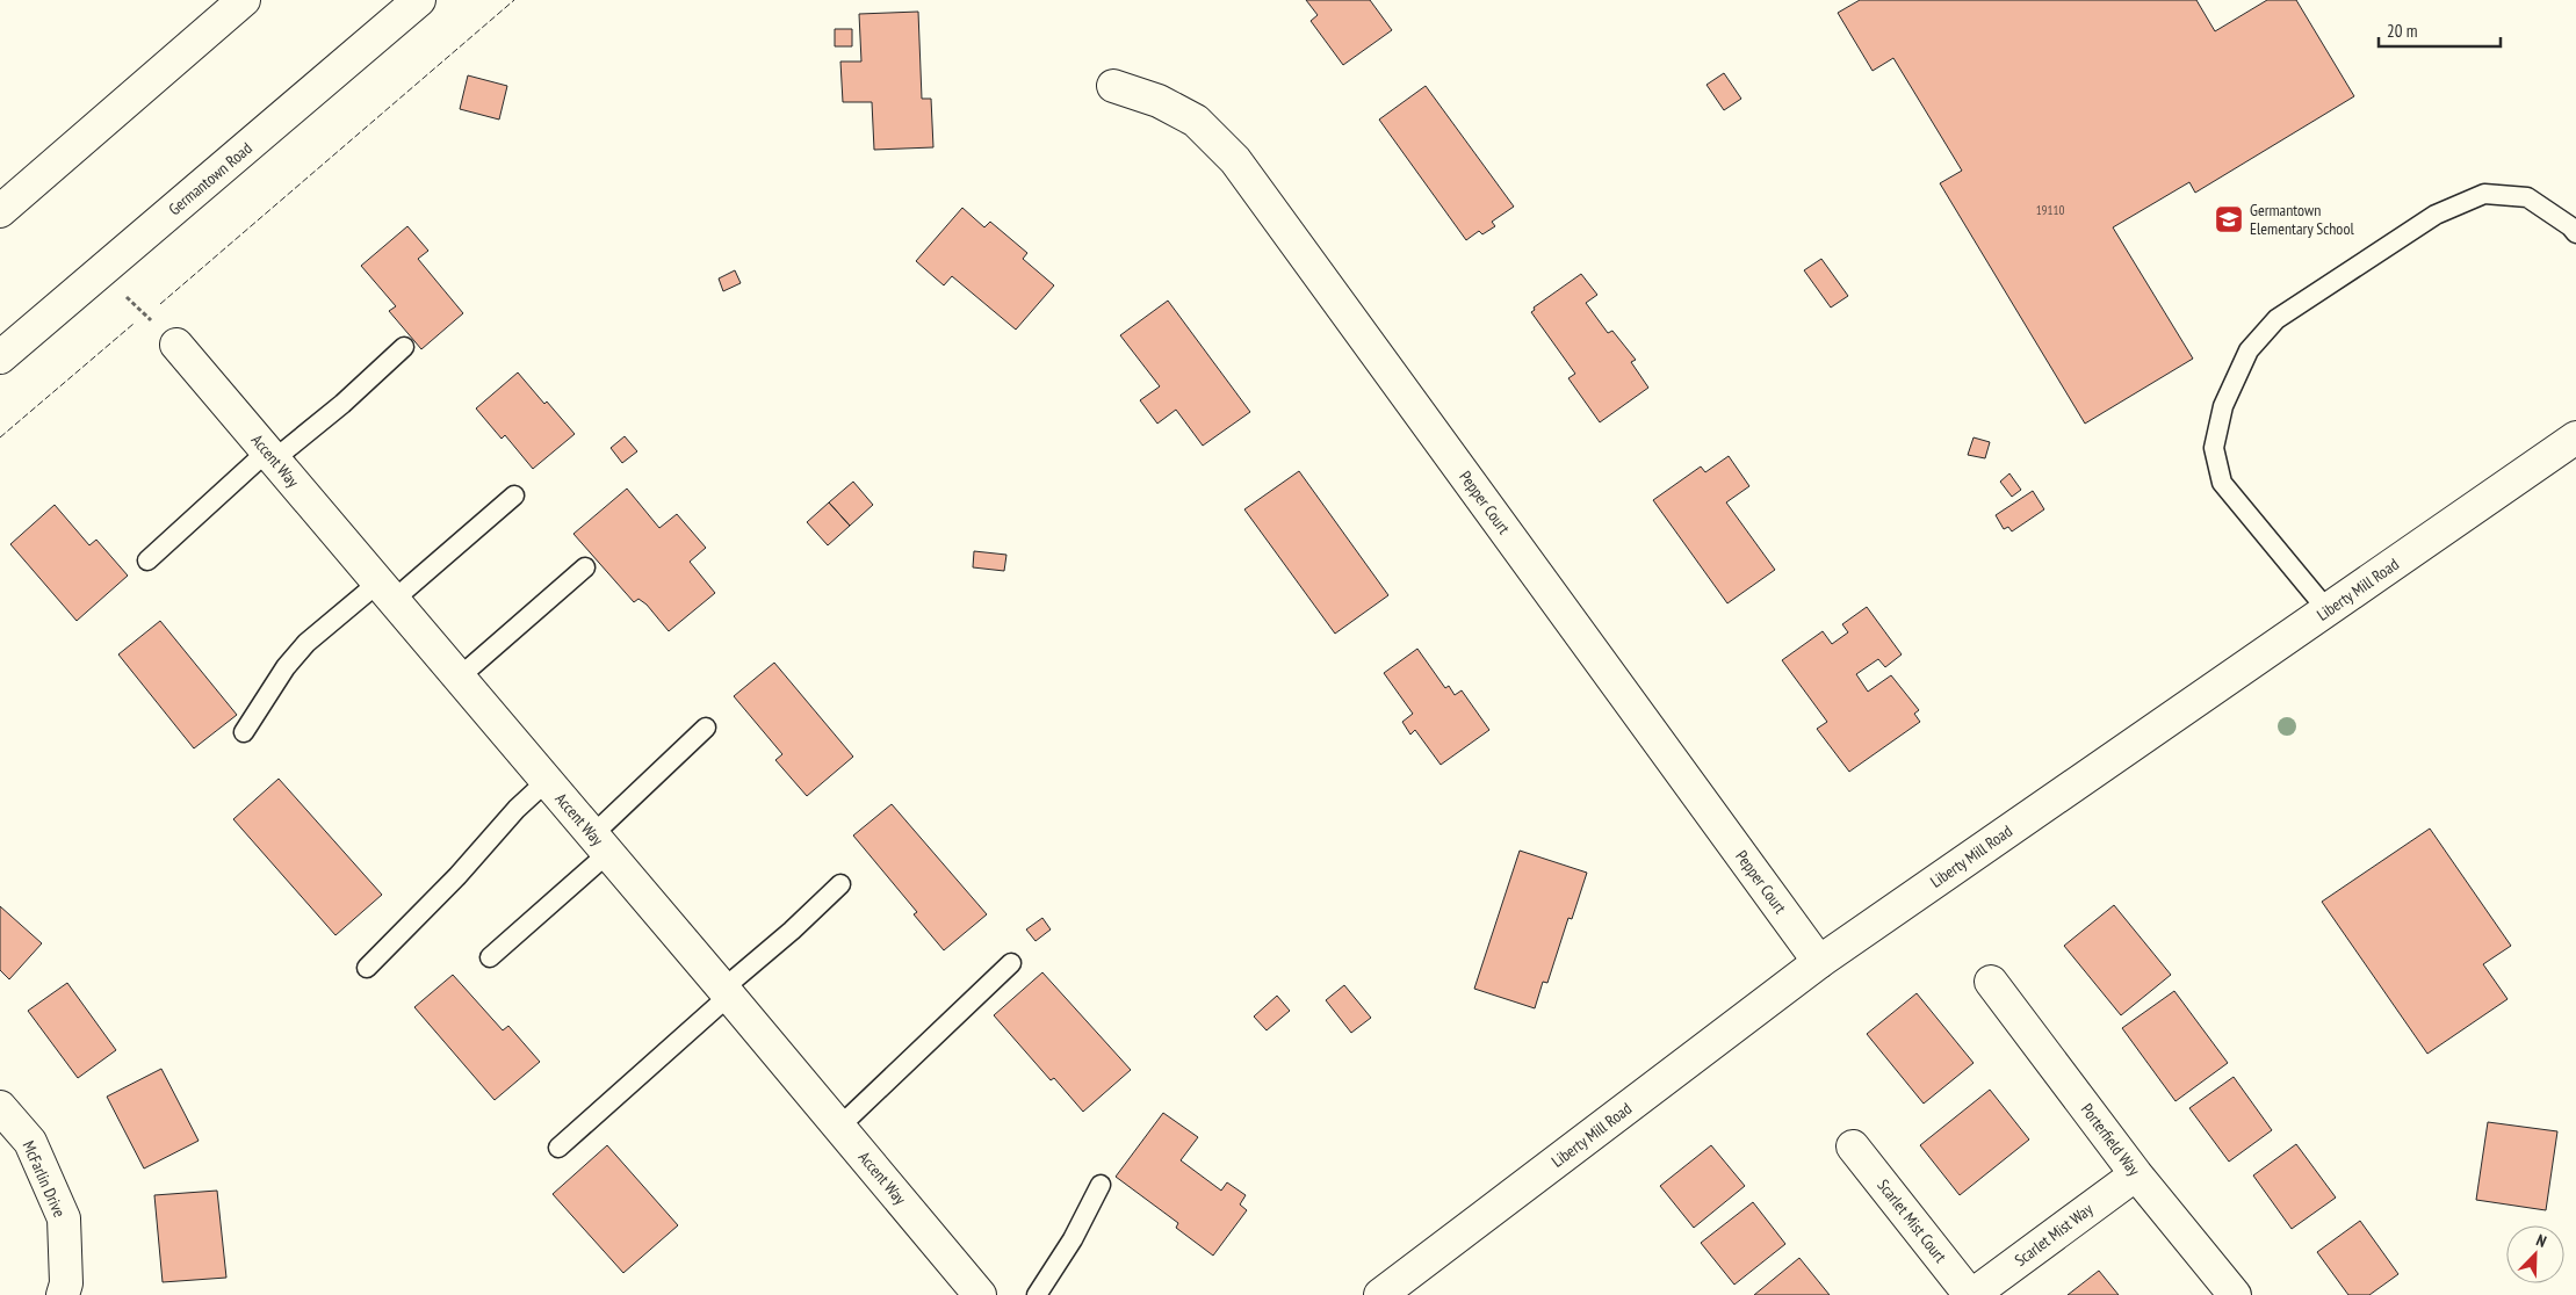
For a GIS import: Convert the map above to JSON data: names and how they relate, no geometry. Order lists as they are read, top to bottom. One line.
{"streets":{"street":["Germantown Road","Accent Way","Pepper Court","Liberty Mill Road","Porterfield Way","McFarlin Drive","Scarlet Mist Court","Scarlet Mist Way"]},"crossings":[["Pepper Court","Liberty Mill Road"],["Porterfield Way","Scarlet Mist Way"],["Scarlet Mist Court","Scarlet Mist Way"]],"places":{"school or university":["Germantown Elementary School"]},"house_numbers":["19110"],"scale_bar":"20 m","north":"top right"}
